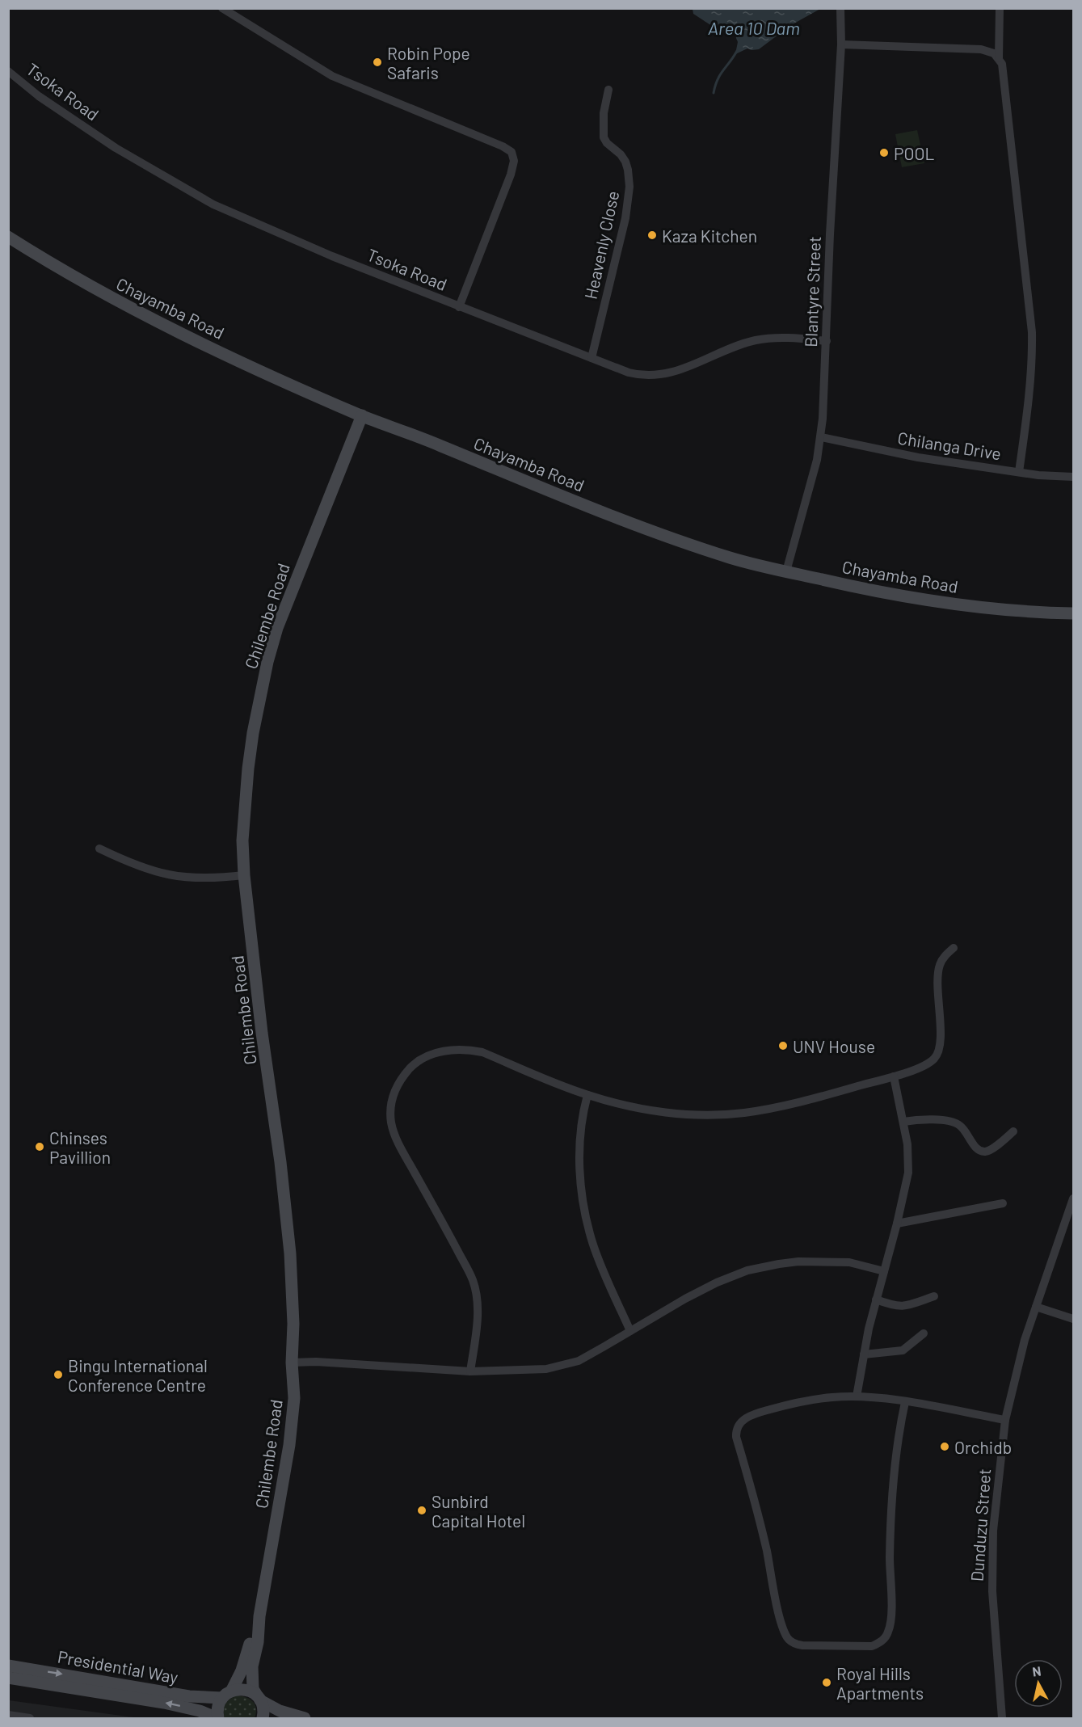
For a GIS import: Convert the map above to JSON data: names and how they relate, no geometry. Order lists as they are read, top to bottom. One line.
{"streets":{"main road":["Chayamba Road","Chilembe Road","Presidential Way"],"street":["Tsoka Road","Heavenly Close","Blantyre Street","Chilanga Drive","Dunduzu Street"]},"crossings":[["Tsoka Road","Heavenly Close"],["Tsoka Road","Blantyre Street"],["Blantyre Street","Chayamba Road"],["Blantyre Street","Chilanga Drive"],["Chayamba Road","Chilembe Road"]],"water":["Area 10 Dam"],"places":["Robin Pope Safaris","POOL","Kaza Kitchen","UNV House","Chinses Pavillion","Bingu International Conference Centre","Orchidb","Sunbird Capital Hotel","Royal Hills Apartments"],"north":"top"}
